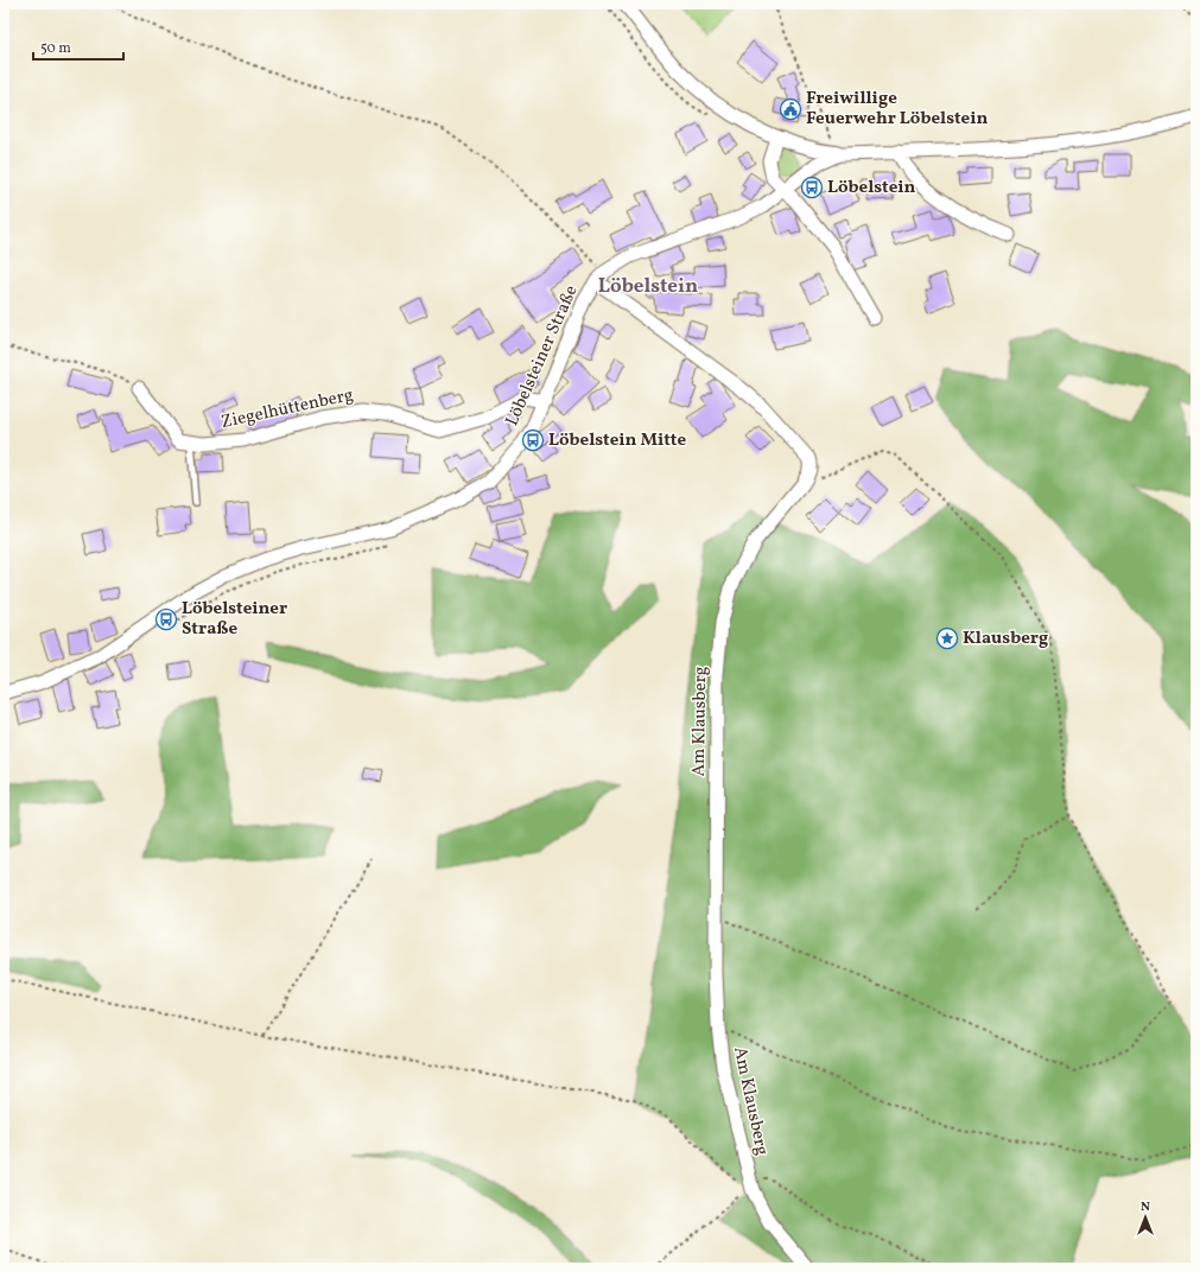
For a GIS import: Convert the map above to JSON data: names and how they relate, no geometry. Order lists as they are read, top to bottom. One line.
{"streets":{"street":["Löbelsteiner Straße","Ziegelhüttenberg","Am Klausberg"]},"crossings":[["Löbelsteiner Straße","Ziegelhüttenberg"],["Löbelsteiner Straße","Am Klausberg"]],"districts":["Löbelstein"],"places":{"public building":["Freiwillige Feuerwehr Löbelstein"],"bus stop":["Löbelstein","Löbelstein Mitte","Löbelsteiner Straße"],"place":["Klausberg"]},"scale_bar":"50 m","north":"top"}
